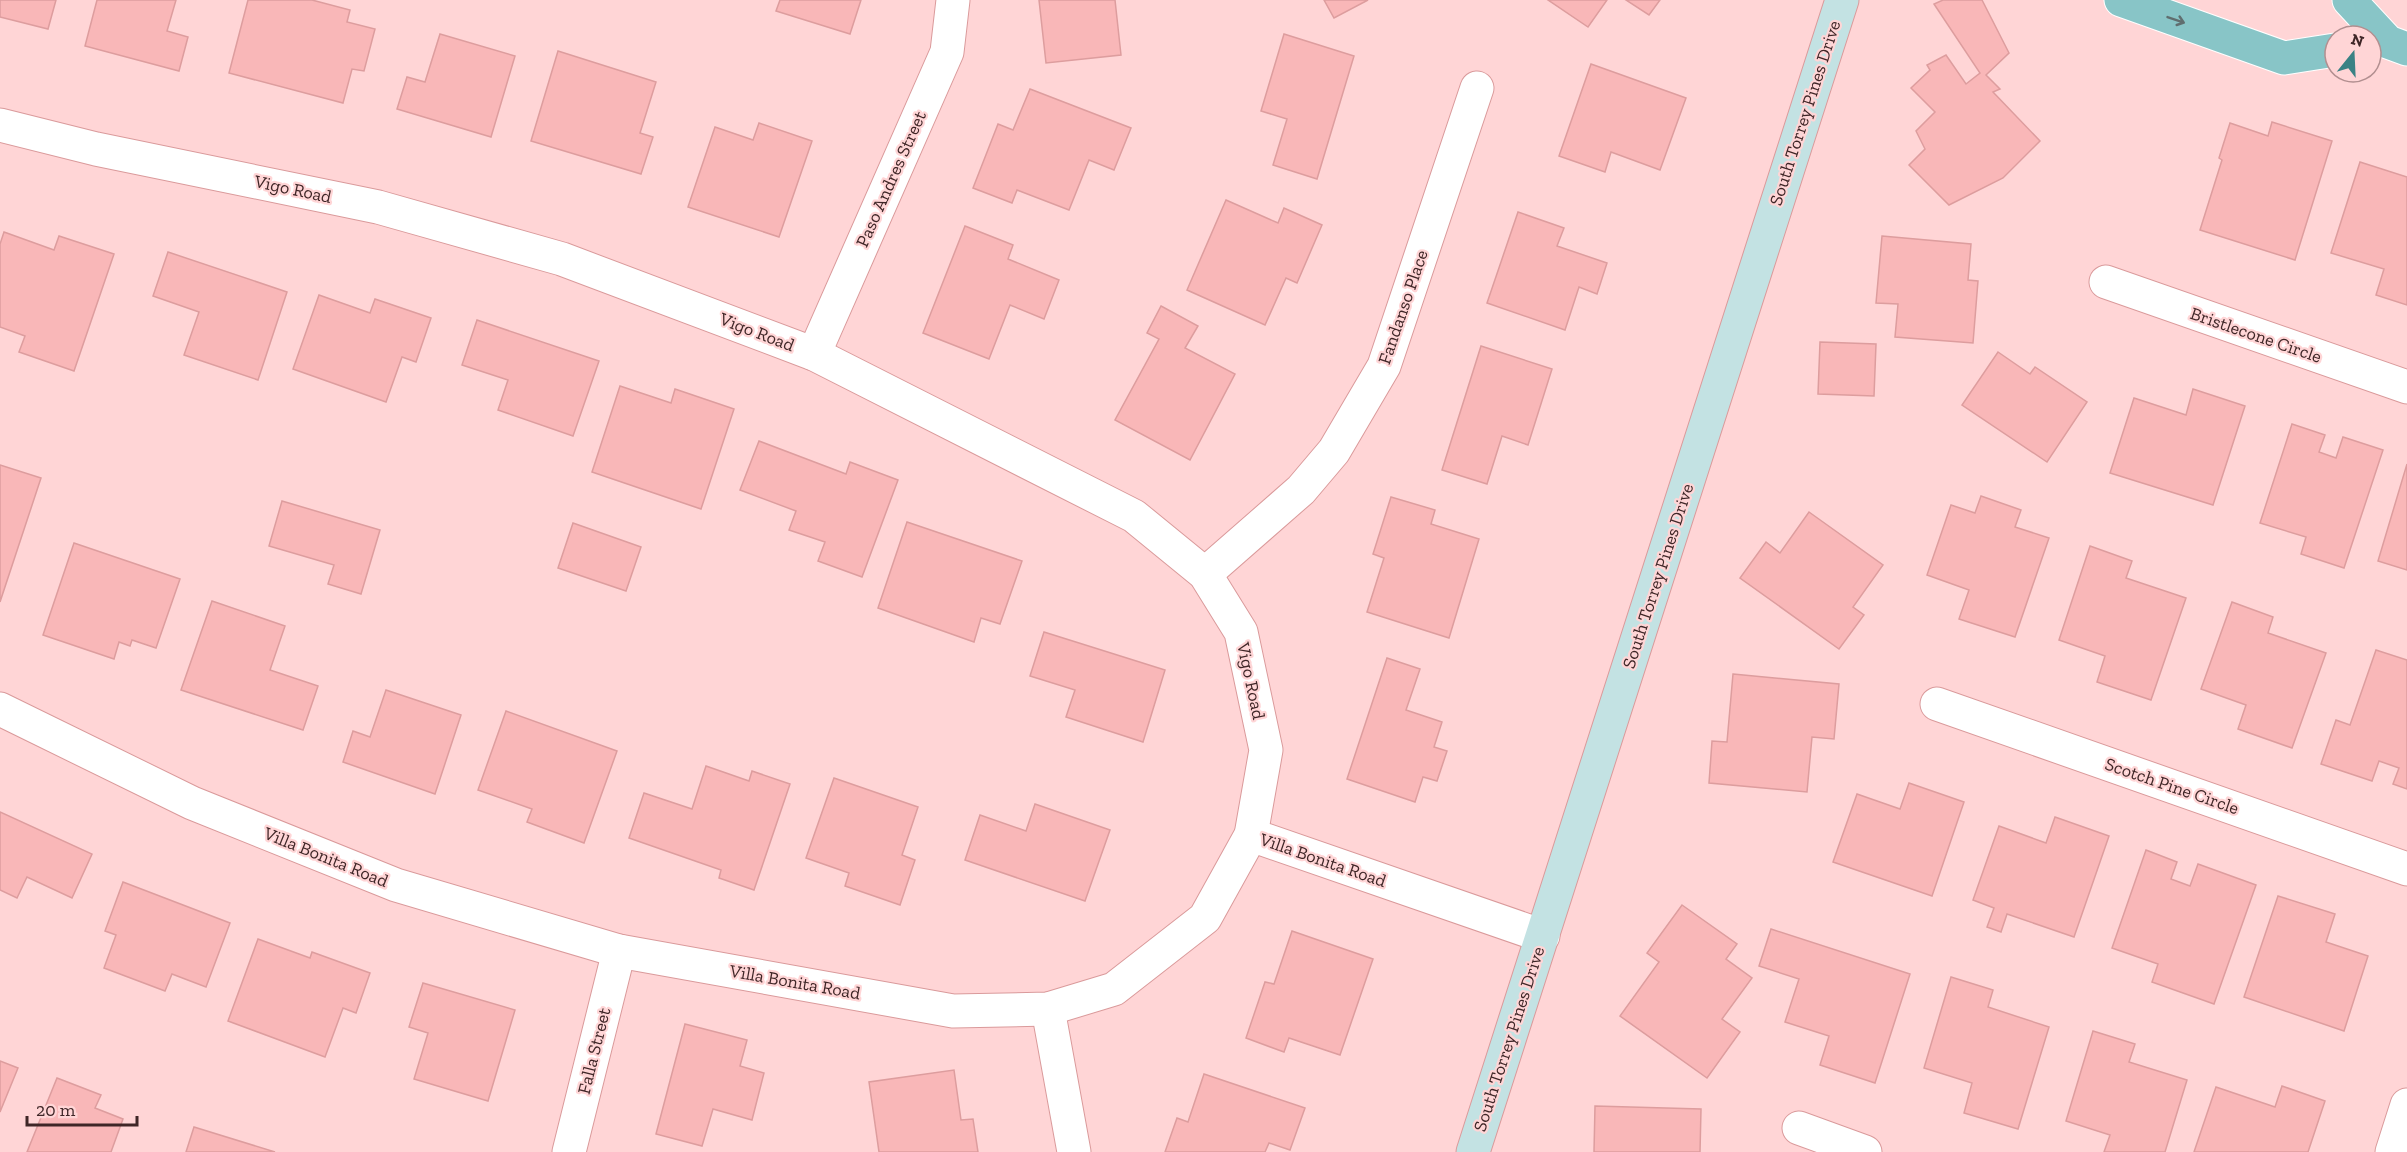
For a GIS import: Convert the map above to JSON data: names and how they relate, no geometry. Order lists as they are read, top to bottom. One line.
{"streets":{"main road":["South Torrey Pines Drive"],"street":["Paso Andres Street","Vigo Road","Fandanso Place","Bristlecone Circle","Scotch Pine Circle","Villa Bonita Road","Falla Street"]},"crossings":[["South Torrey Pines Drive","Villa Bonita Road"],["Paso Andres Street","Vigo Road"],["Vigo Road","Fandanso Place"],["Vigo Road","Villa Bonita Road"],["Villa Bonita Road","Falla Street"]],"scale_bar":"20 m","north":"top"}
